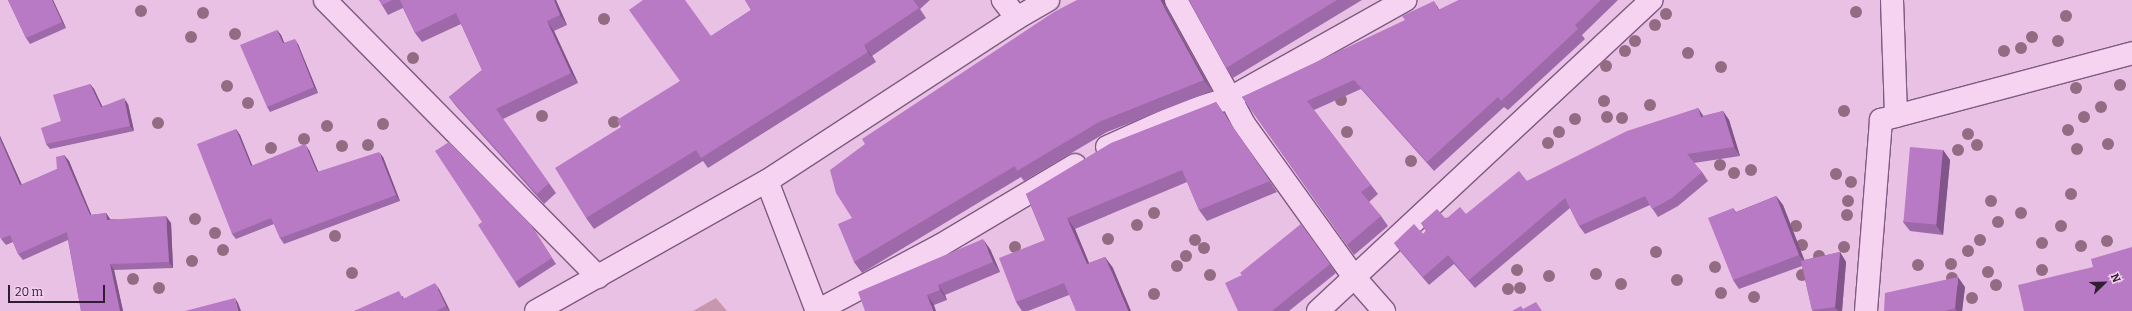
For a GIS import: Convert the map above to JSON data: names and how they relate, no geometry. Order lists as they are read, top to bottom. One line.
{"scale_bar":"20 m","north":"top right"}
